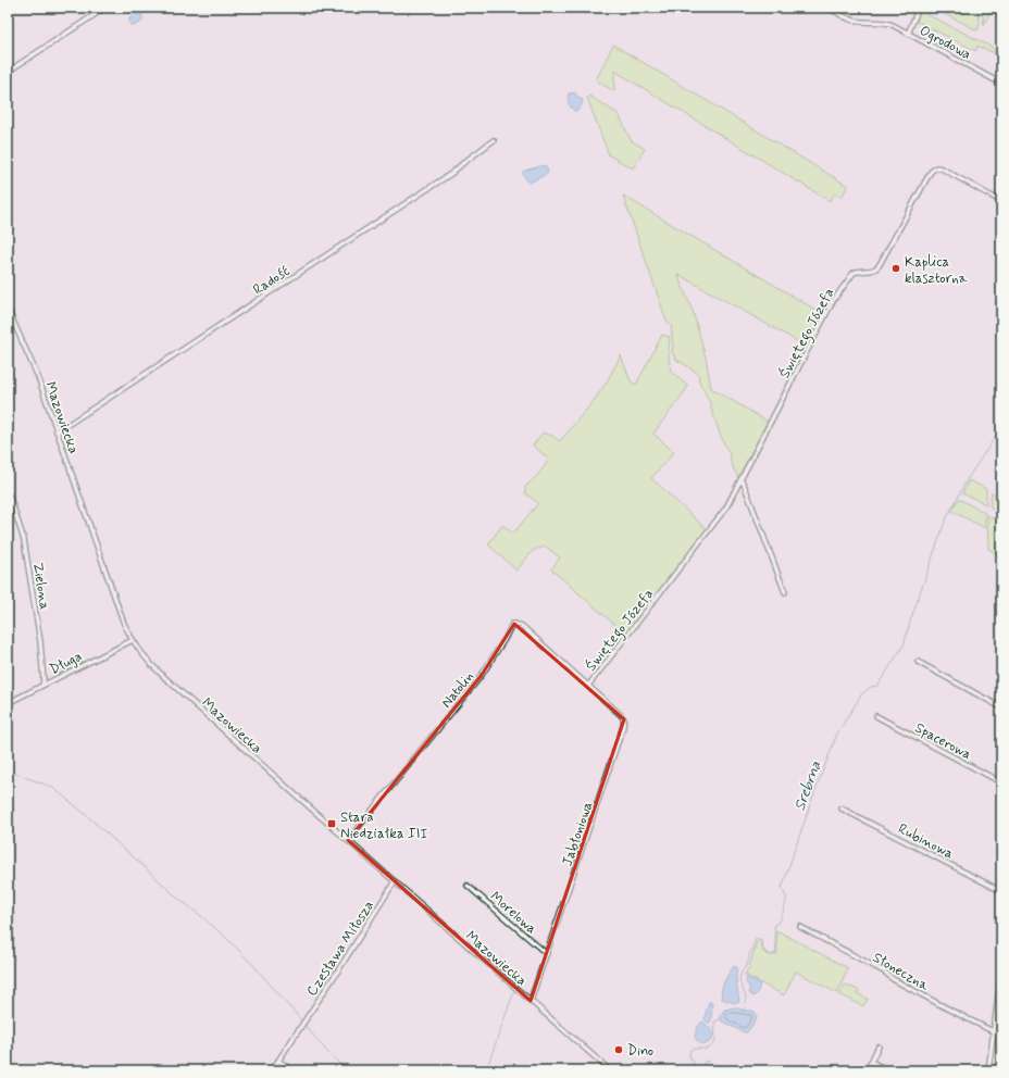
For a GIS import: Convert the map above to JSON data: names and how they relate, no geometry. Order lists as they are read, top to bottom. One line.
{"streets":{"street":["Ogrodowa","Radość","Świętego Józefa","Mazowiecka","Zielona","Długa","Natolin","Spacerowa","Jabłoniowa","Rubinowa","Morelowa","Czesława Miłosza","Słoneczna"]},"crossings":[["Radość","Mazowiecka"],["Świętego Józefa","Natolin"],["Świętego Józefa","Jabłoniowa"],["Mazowiecka","Długa"],["Mazowiecka","Natolin"],["Mazowiecka","Jabłoniowa"],["Mazowiecka","Czesława Miłosza"],["Zielona","Długa"],["Natolin","Jabłoniowa"],["Jabłoniowa","Morelowa"]],"water":["Srebrna"],"places":{"other":["Kaplica klasztorna","Dino"],"transit":["Stara Niedziałka III"]}}
